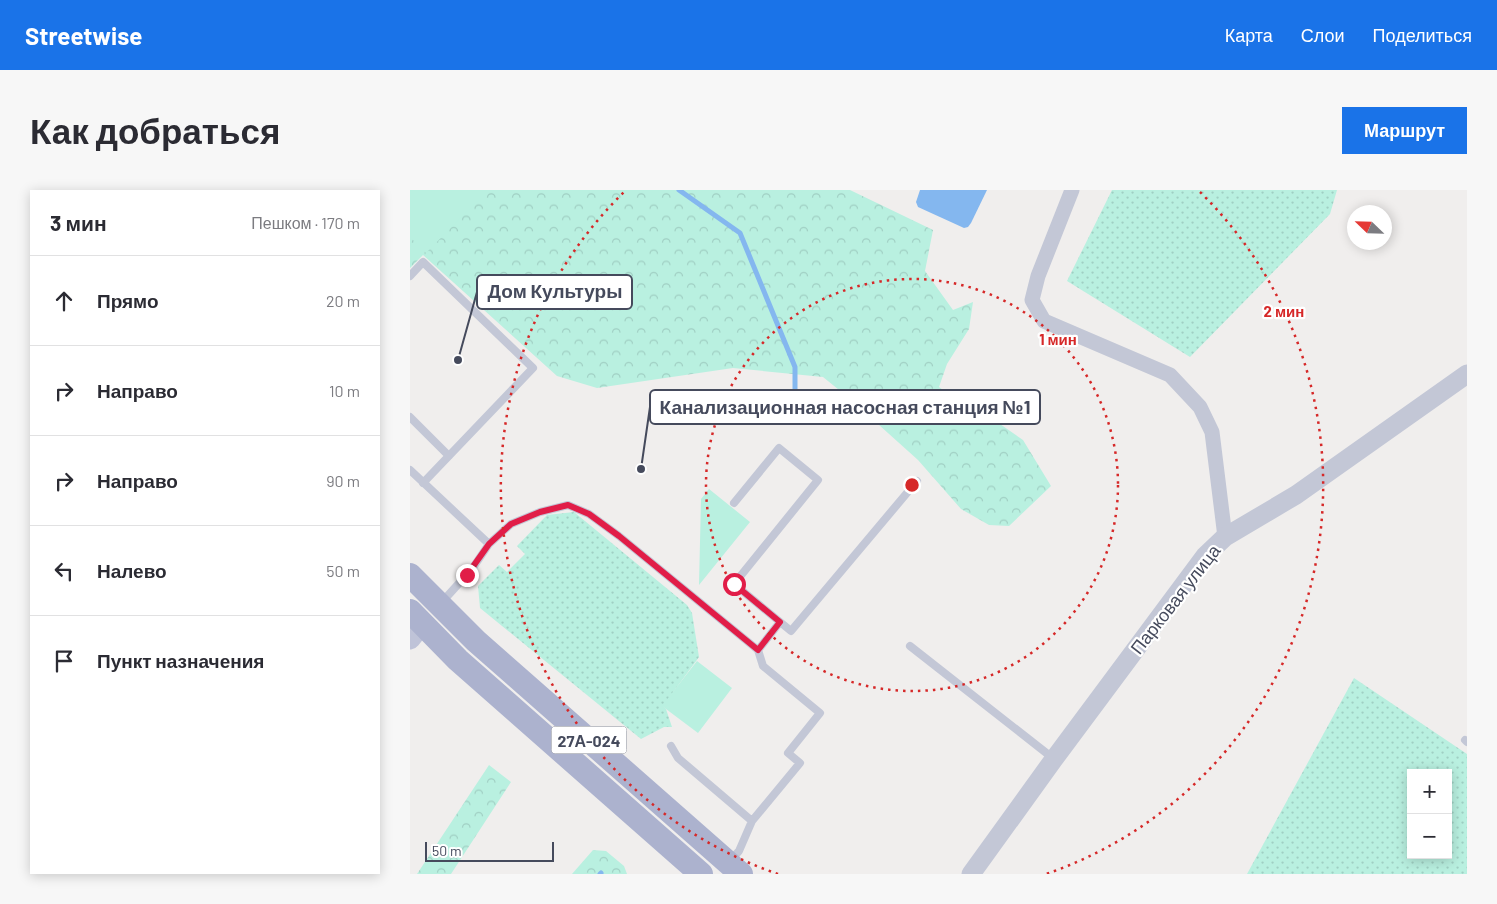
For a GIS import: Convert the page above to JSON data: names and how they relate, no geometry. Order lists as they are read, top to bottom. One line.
{"streets":{"main road":["27А-024"],"street":["Парковая улица"]},"places":["Дом Культуры","Канализационная насосная станция №1"],"scale_bar":"50 m","north":"top left","page":{"header":"Streetwise","nav":["Карта","Слои","Поделиться"],"buttons":"Маршрут","title":"Как добраться","heading":["3 мин","Пешком · 170 m"],"list":[["Прямо","20 m"],["Направо","10 m"],["Направо","90 m"],["Налево","50 m"],"Пункт назначения"],"map_buttons":["+","−"],"scale":"50 m"},"rings":["2 мин","1 мин"]}
